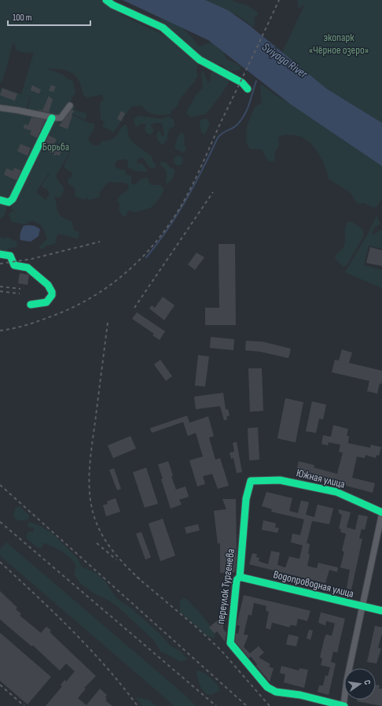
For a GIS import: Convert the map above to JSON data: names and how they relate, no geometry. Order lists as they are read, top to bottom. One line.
{"streets":{"street":["Южная улица","Водопроводная улица","переулок Тургенева"]},"crossings":[["Южная улица","переулок Тургенева"],["Водопроводная улица","переулок Тургенева"]],"water":["Sviyaga River"],"parks":["экопарк «Чёрное озеро»","Борьба"],"scale_bar":"100 m","north":"right"}
